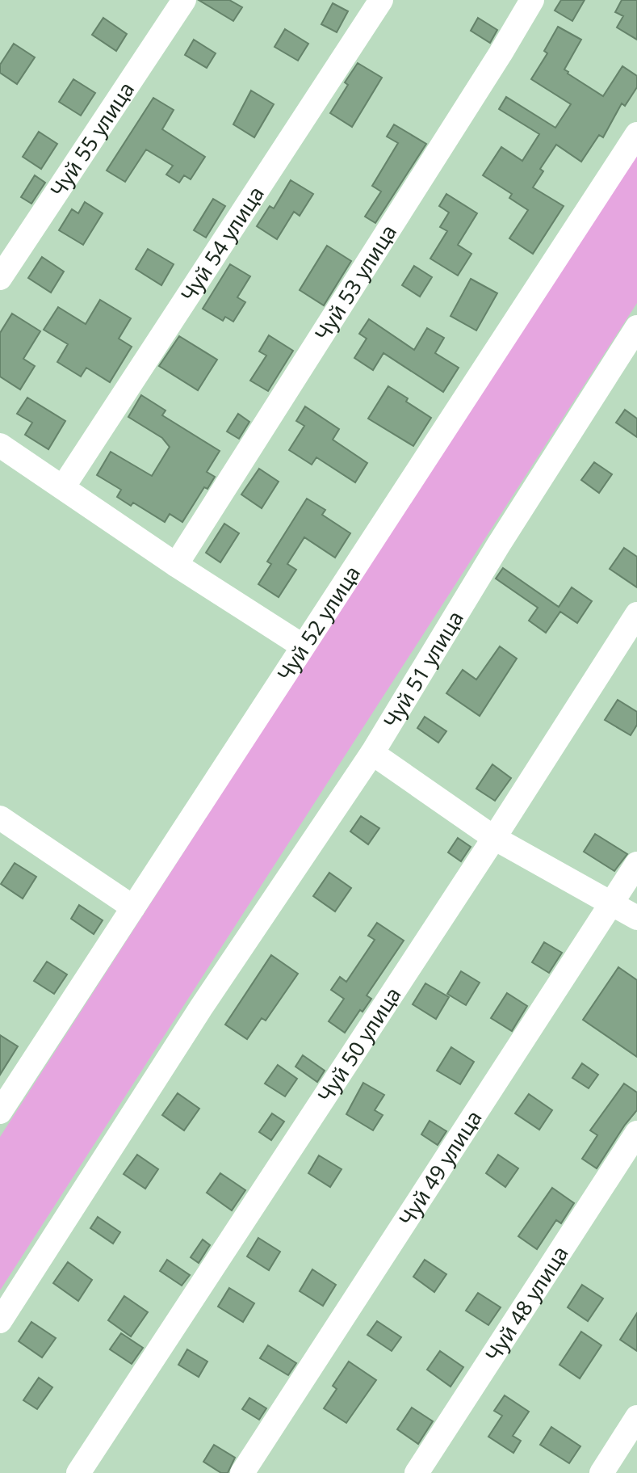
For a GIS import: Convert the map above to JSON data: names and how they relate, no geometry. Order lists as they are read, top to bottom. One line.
{"streets":{"street":["Чуй 55 улица","Чуй 54 улица","Чуй 53 улица","Чуй 52 улица","Чуй 51 улица","Чуй 50 улица","Чуй 49 улица","Чуй 48 улица"]}}
